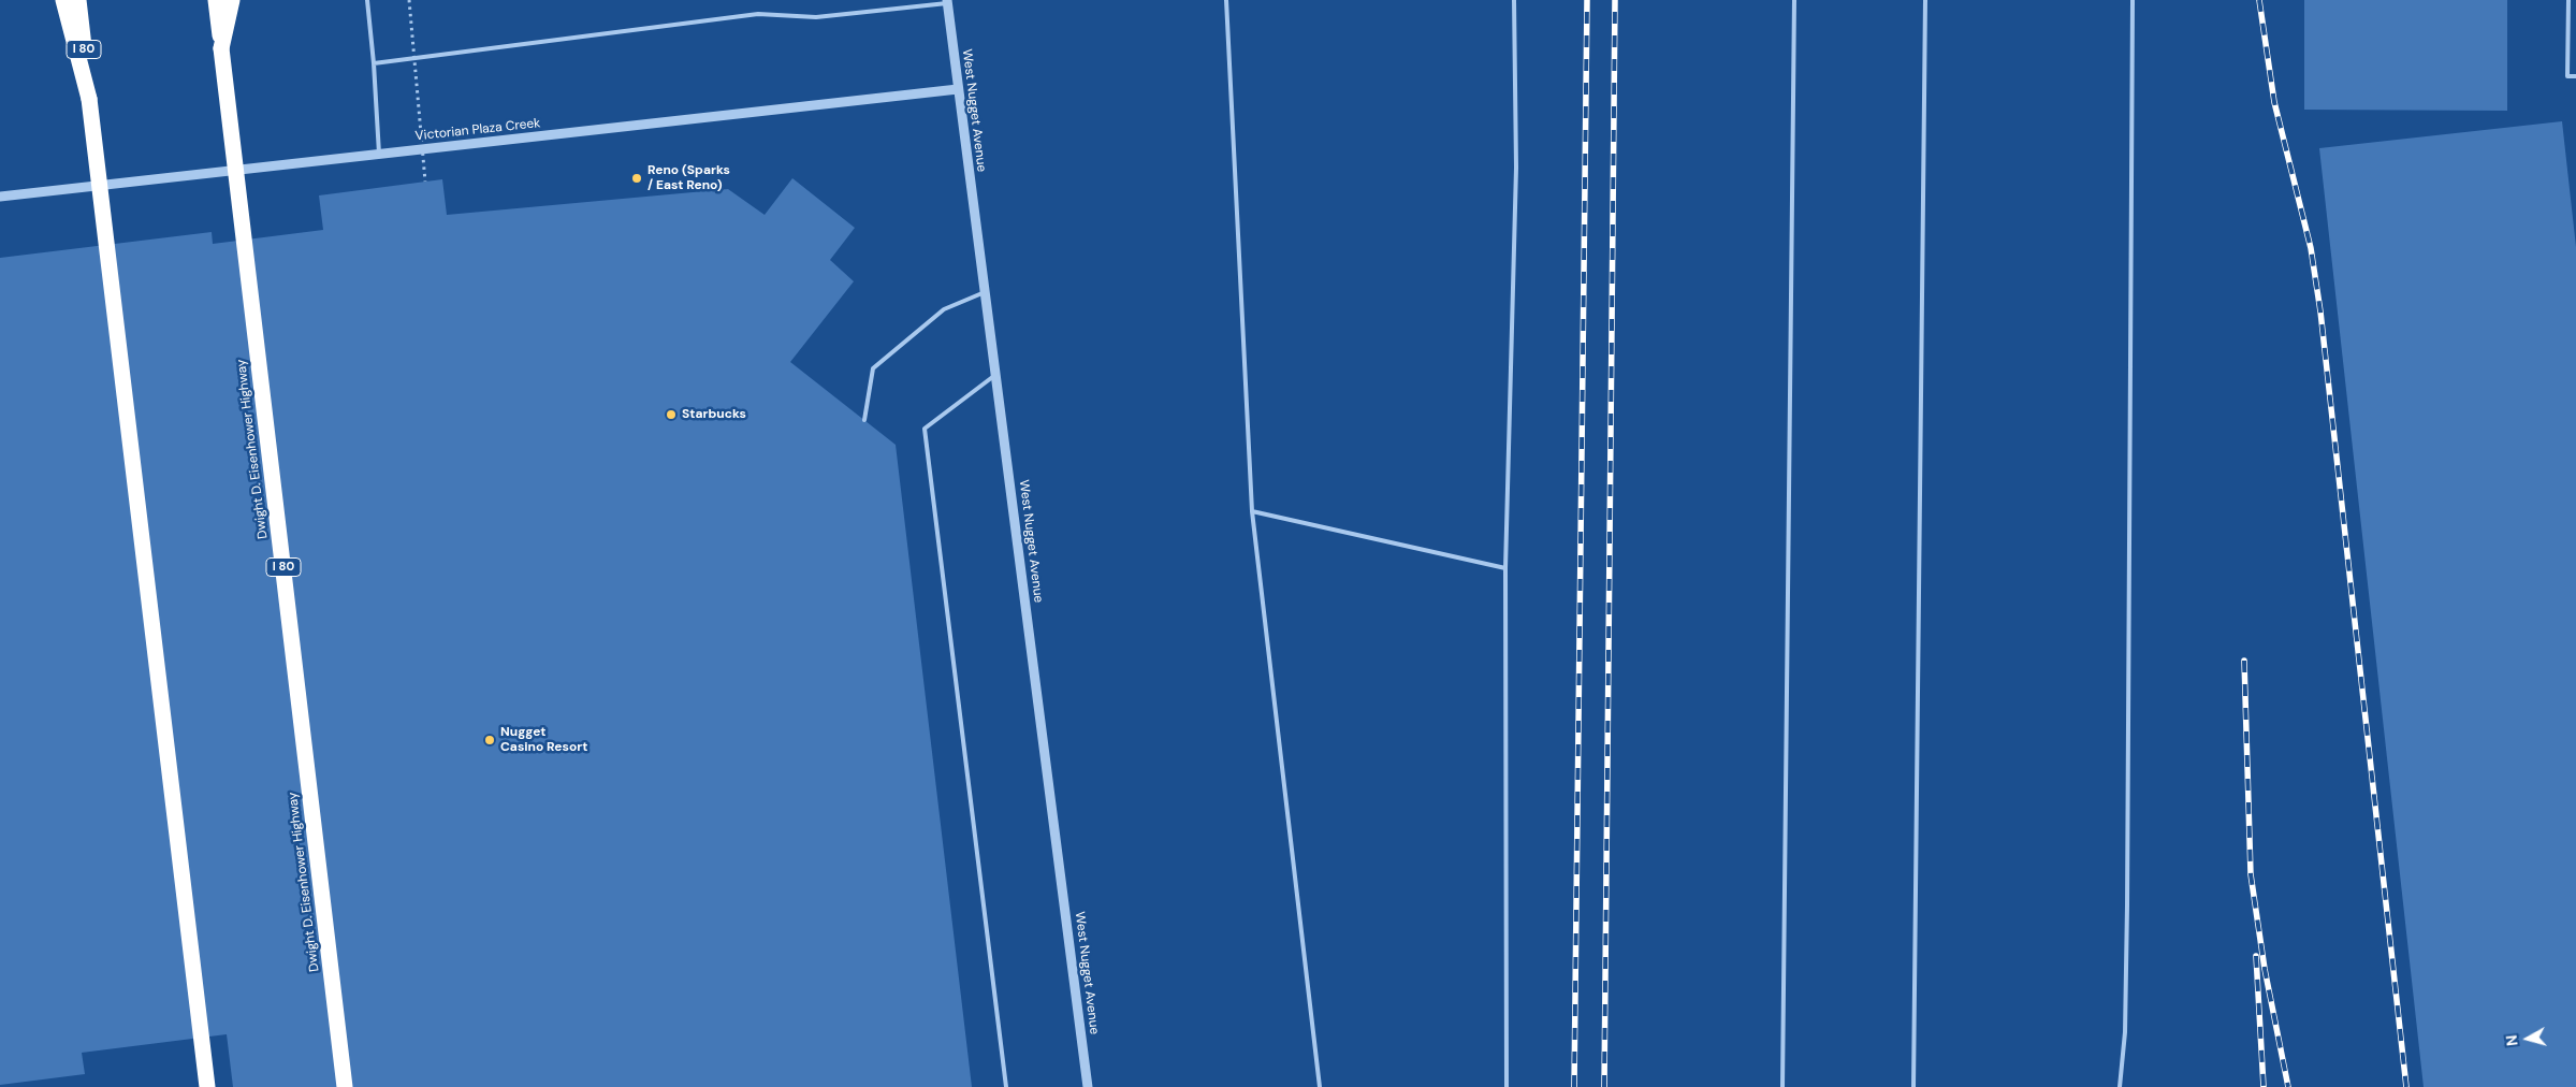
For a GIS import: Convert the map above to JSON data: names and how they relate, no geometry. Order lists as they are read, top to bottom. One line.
{"streets":{"highway":["I 80","Dwight D. Eisenhower Highway"],"street":["West Nugget Avenue","Victorian Plaza Creek"]},"crossings":[["West Nugget Avenue","Victorian Plaza Creek"]],"places":["Reno (Sparks / East Reno)","Starbucks","Nugget Casino Resort"],"north":"left"}
